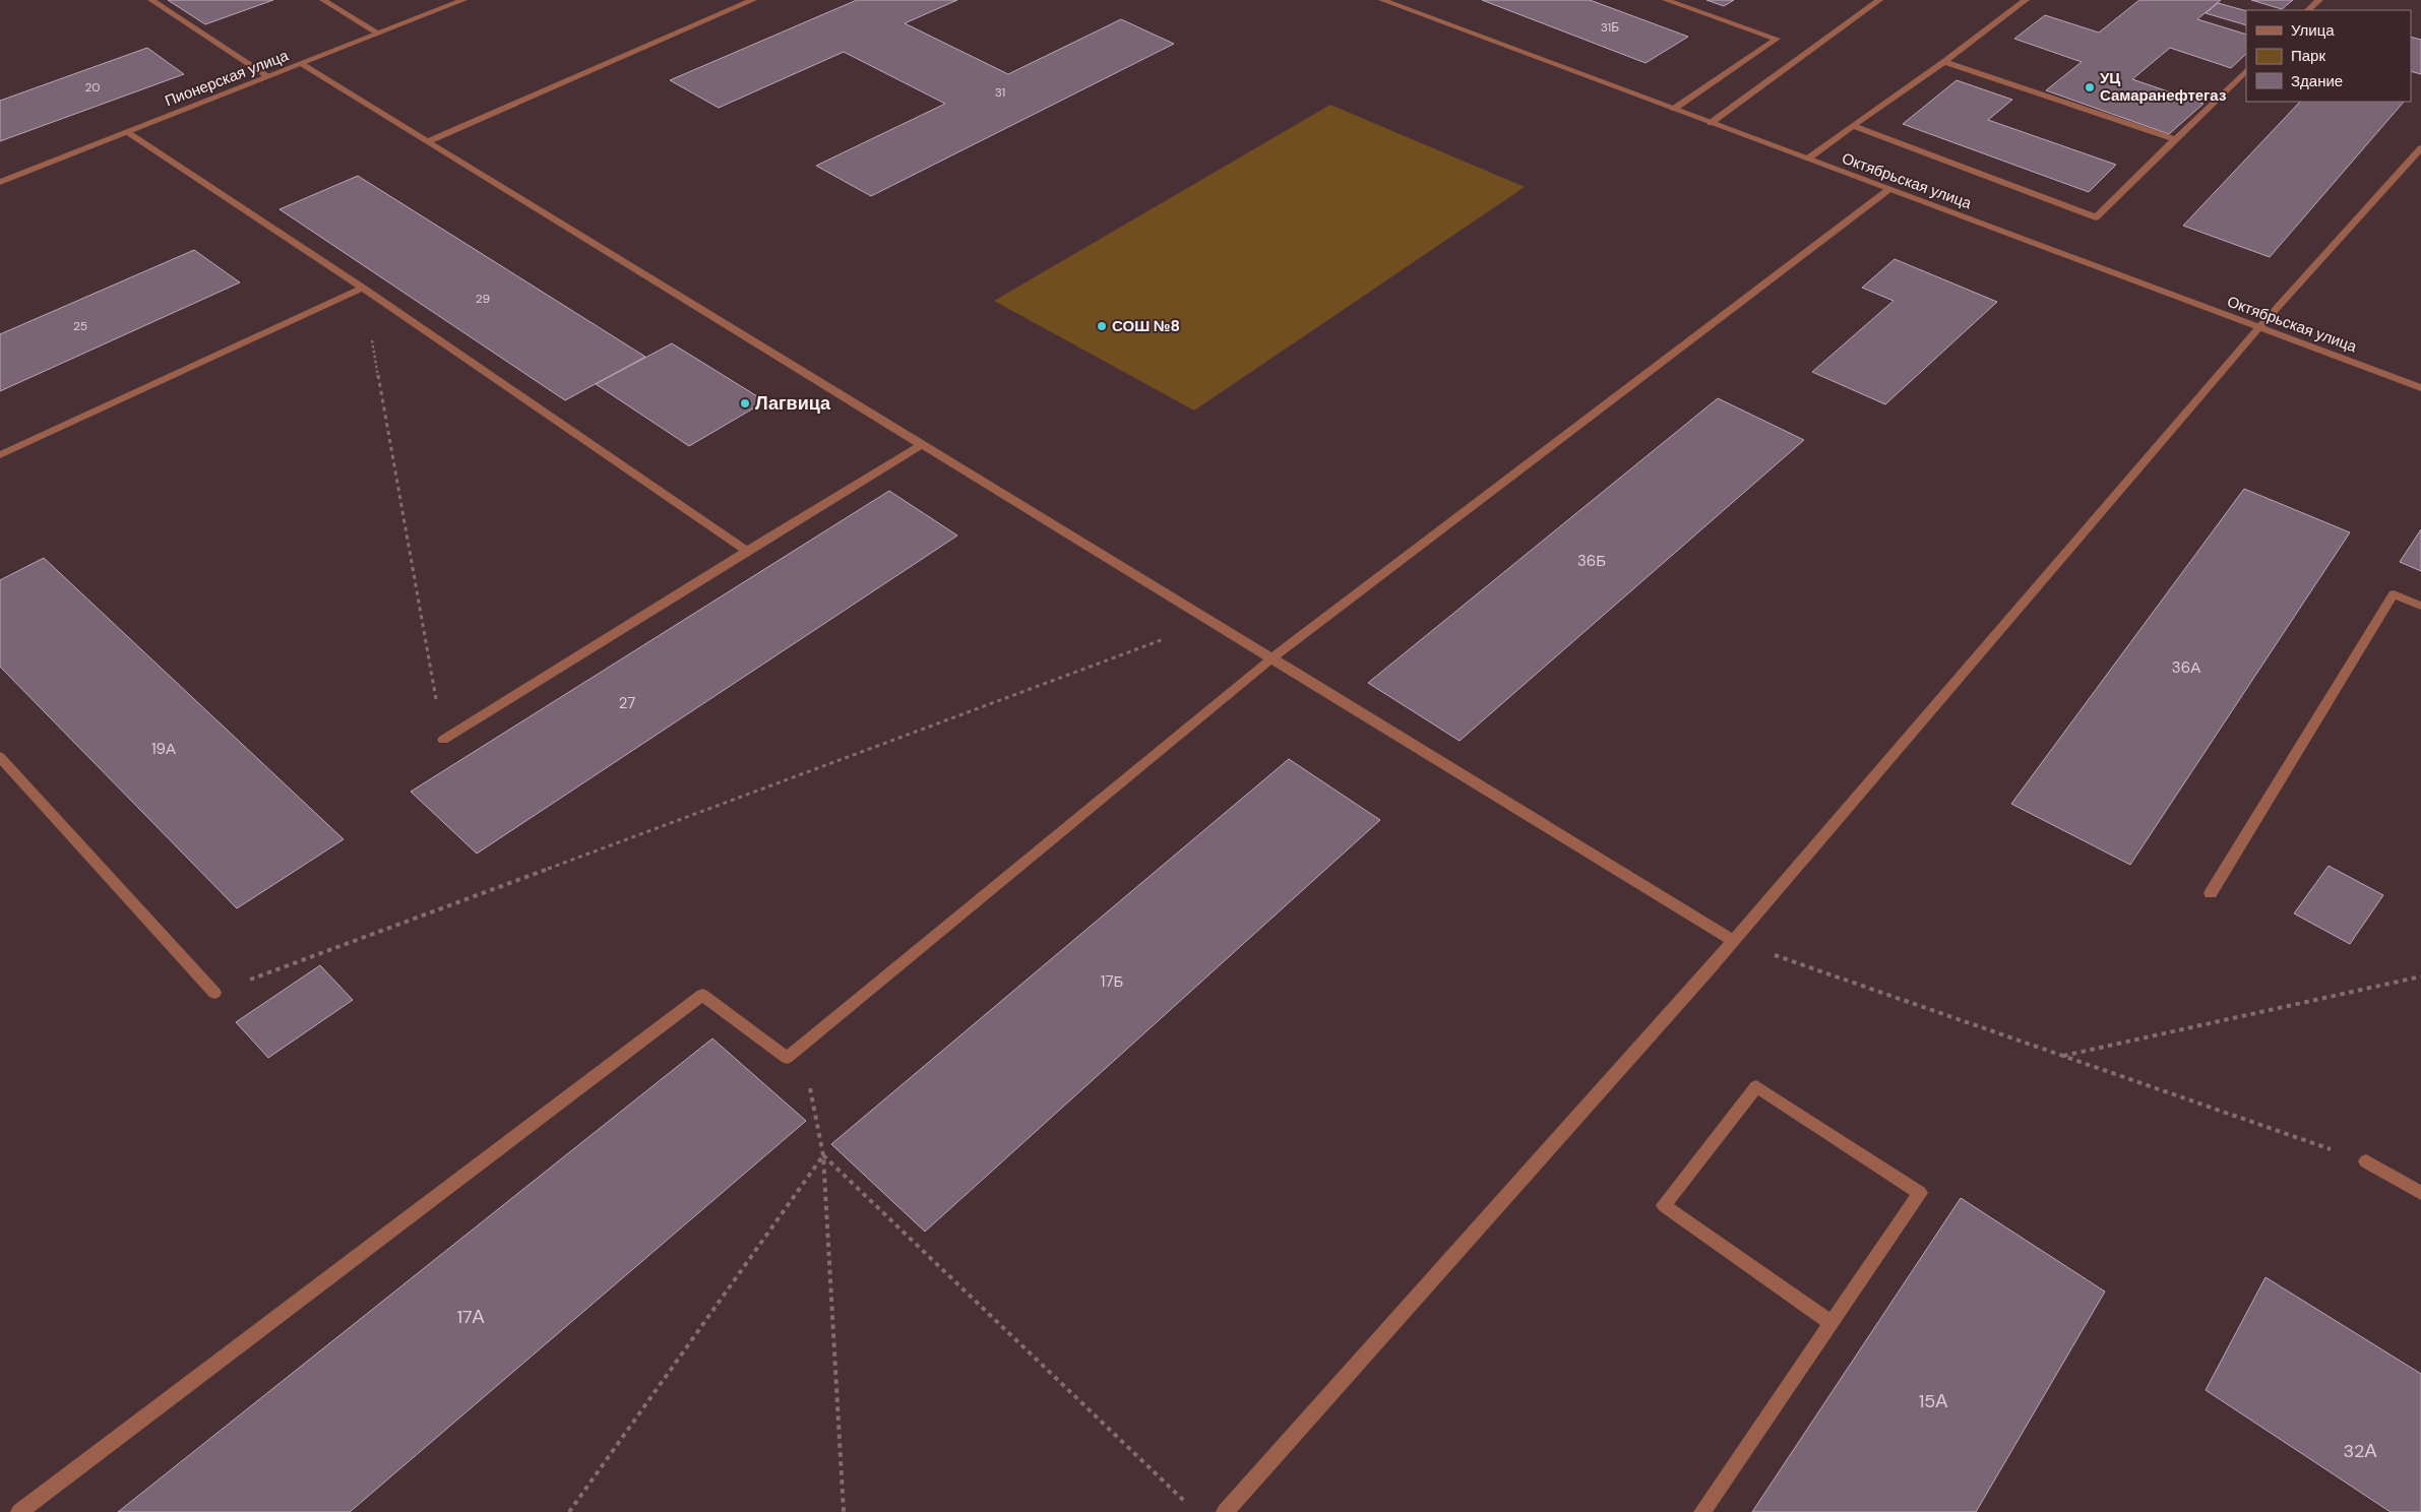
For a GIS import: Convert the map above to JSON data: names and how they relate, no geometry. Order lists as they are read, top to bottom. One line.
{"streets":{"street":["Пионерская улица","Октябрьская улица"]},"places":["УЦ Самаранефтегаз","СОШ №8","Лагвица"],"house_numbers":["31Б","20","31","29","25","36Б","36А","27","19А","17Б","17А","15А","32А"],"legend":["Улица","Парк","Здание"]}
